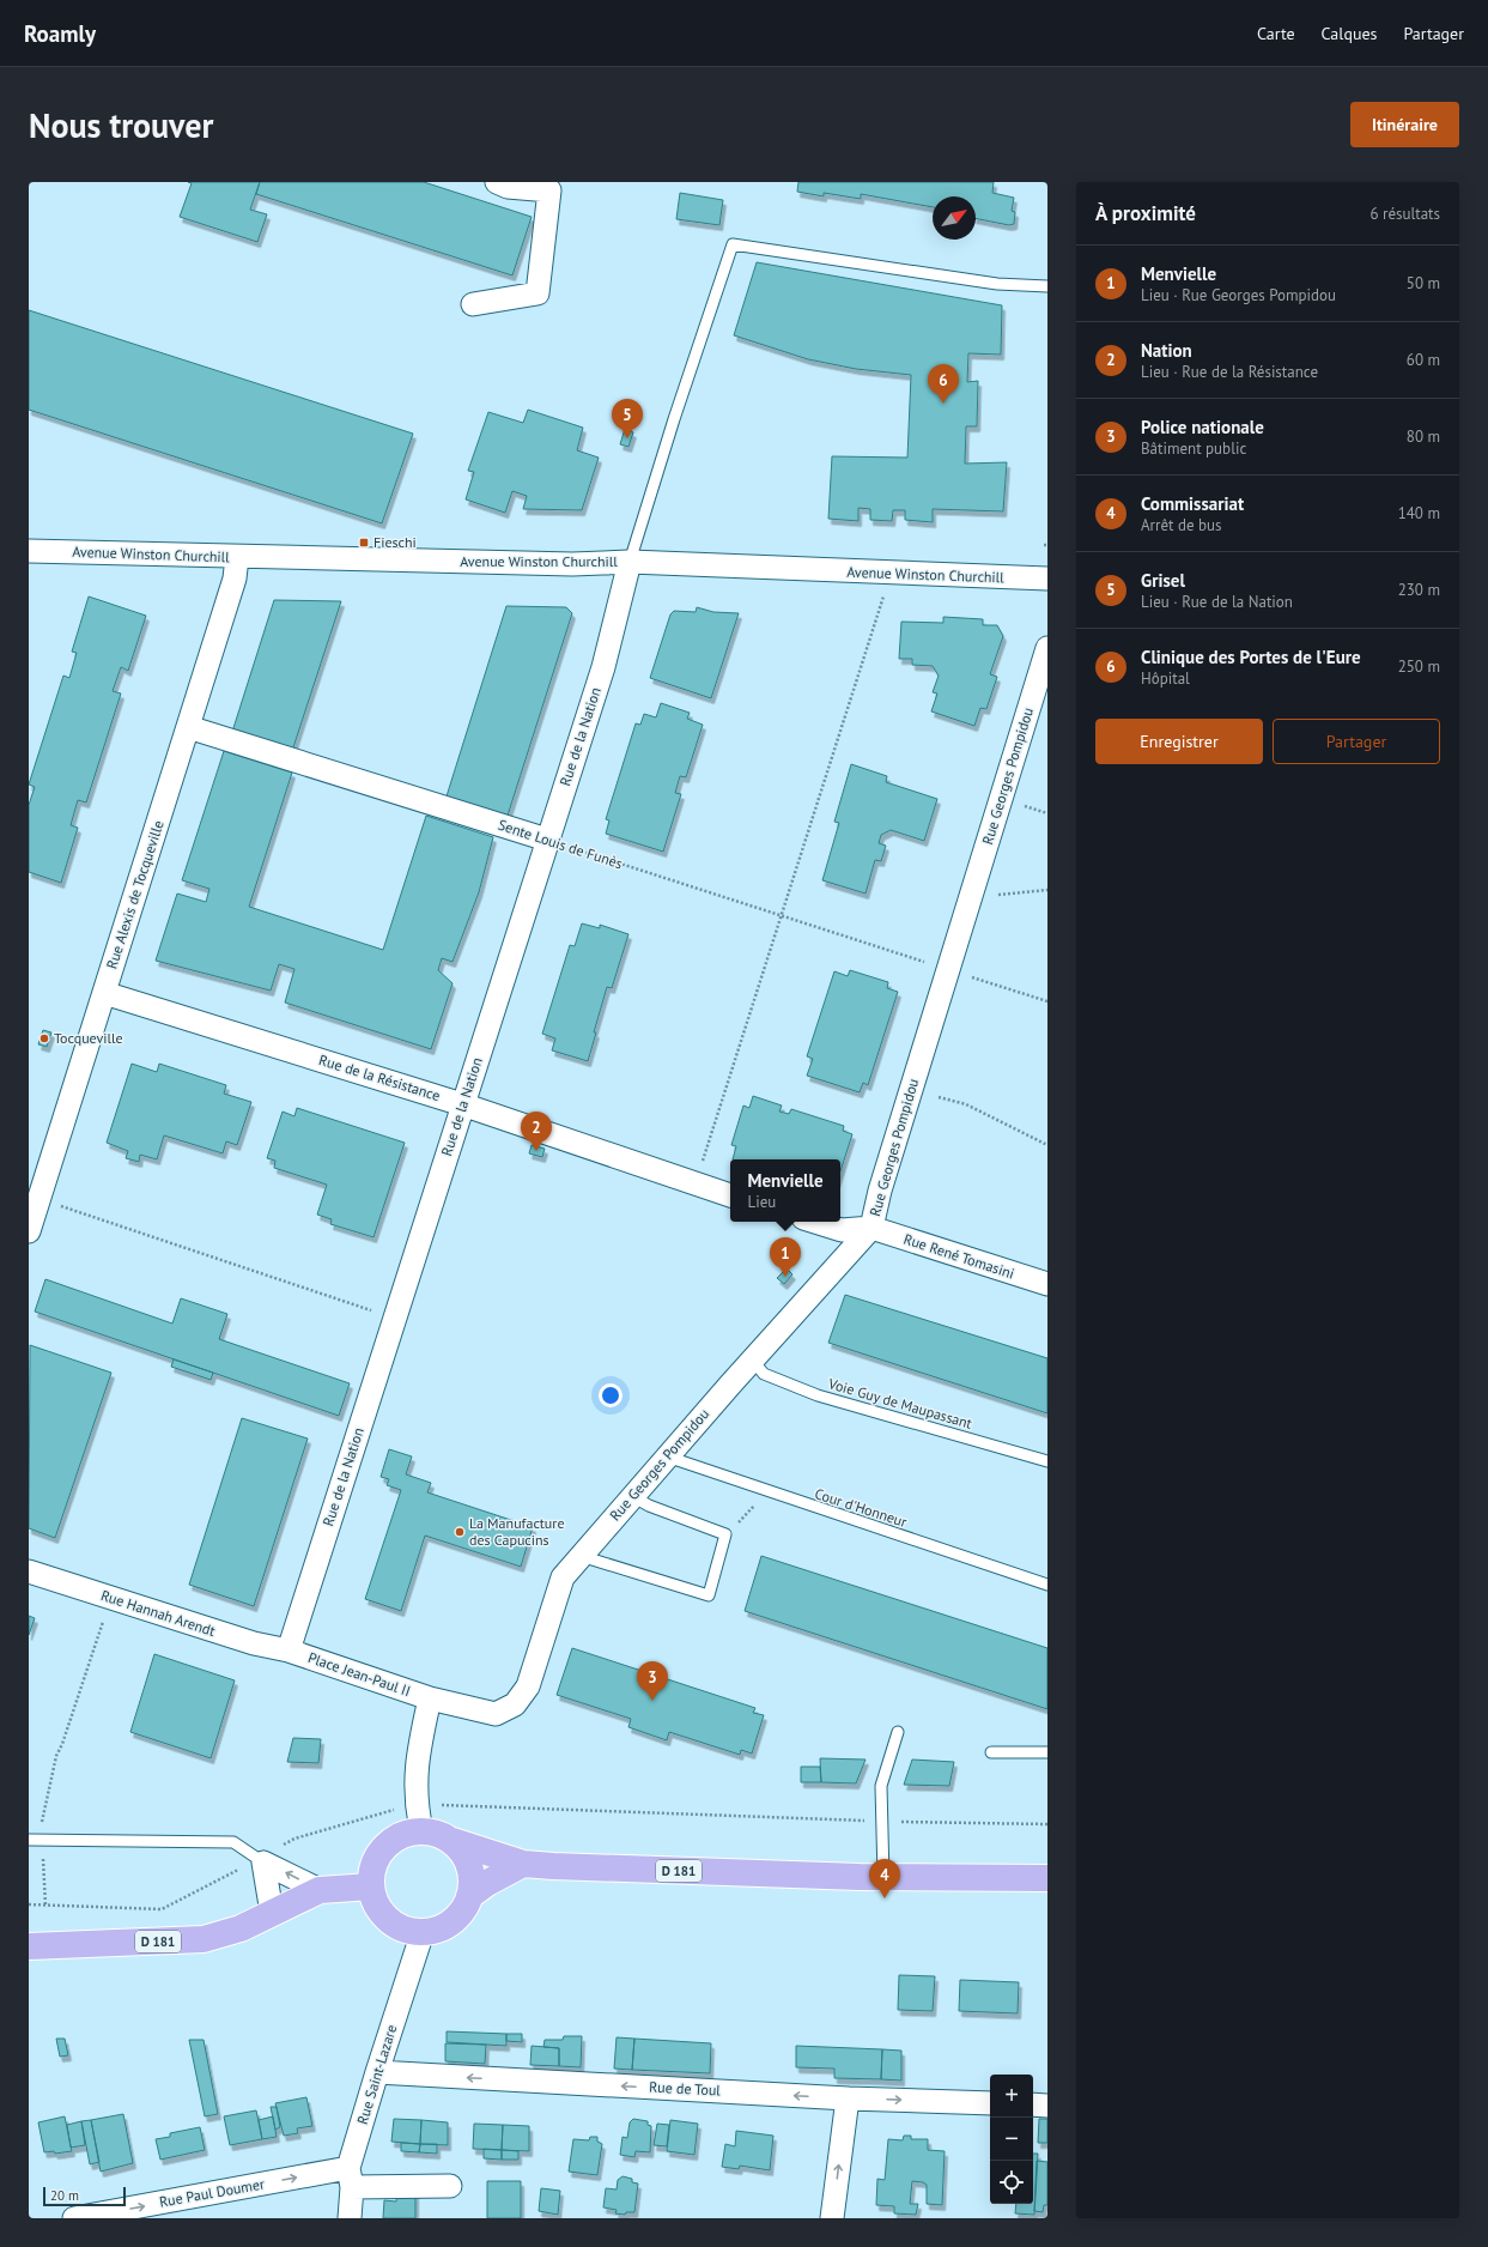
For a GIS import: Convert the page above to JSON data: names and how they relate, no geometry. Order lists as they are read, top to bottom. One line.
{"streets":{"main road":["D 181"],"street":["Avenue Winston Churchill","Rue de la Nation","Rue Georges Pompidou","Sente Louis de Funès","Rue Alexis de Tocqueville","Rue de la Résistance","Rue René Tomasini","Rue Hannah Arendt","Place Jean-Paul II","Rue Saint-Lazare","Rue de Toul","Rue Paul Doumer"],"lane":["Voie Guy de Maupassant","Cour d'Honneur"]},"crossings":[["Avenue Winston Churchill","Rue de la Nation"],["Avenue Winston Churchill","Rue Alexis de Tocqueville"],["Rue de la Nation","Sente Louis de Funès"],["Rue de la Nation","Rue de la Résistance"],["Rue de la Nation","Rue Hannah Arendt"],["Rue de la Nation","Place Jean-Paul II"],["Rue Georges Pompidou","Rue René Tomasini"],["Rue Georges Pompidou","Voie Guy de Maupassant"],["Rue Georges Pompidou","Cour d'Honneur"],["Rue Georges Pompidou","Place Jean-Paul II"],["Sente Louis de Funès","Rue Alexis de Tocqueville"],["Rue Alexis de Tocqueville","Rue de la Résistance"],["Rue Hannah Arendt","Place Jean-Paul II"],["Place Jean-Paul II","D 181"],["Place Jean-Paul II","Rue Saint-Lazare"],["D 181","Rue Saint-Lazare"],["Rue Saint-Lazare","Rue de Toul"],["Rue Saint-Lazare","Rue Paul Doumer"]],"one_way":["Rue Paul Doumer"],"places":{"transit":["Fieschi"],"other":["Tocqueville","La Manufacture des Capucins"]},"scale_bar":"20 m","north":"top right","page":{"header":"Roamly","nav":["Carte","Calques","Partager"],"buttons":["Itinéraire",["Enregistrer","Partager"]],"title":"Nous trouver","heading":["À proximité","6 résultats"],"list":[{"mark":"1","name":"Menvielle","note":"Lieu · Rue Georges Pompidou","value":"50 m"},{"mark":"2","name":"Nation","note":"Lieu · Rue de la Résistance","value":"60 m"},{"mark":"3","name":"Police nationale","note":"Bâtiment public","value":"80 m"},{"mark":"4","name":"Commissariat","note":"Arrêt de bus","value":"140 m"},{"mark":"5","name":"Grisel","note":"Lieu · Rue de la Nation","value":"230 m"},{"mark":"6","name":"Clinique des Portes de l'Eure","note":"Hôpital","value":"250 m"}],"pins":["6","5","2","1","3","4"],"popup":["Menvielle","Lieu"],"map_buttons":["+","−"],"scale":"20 m"}}
